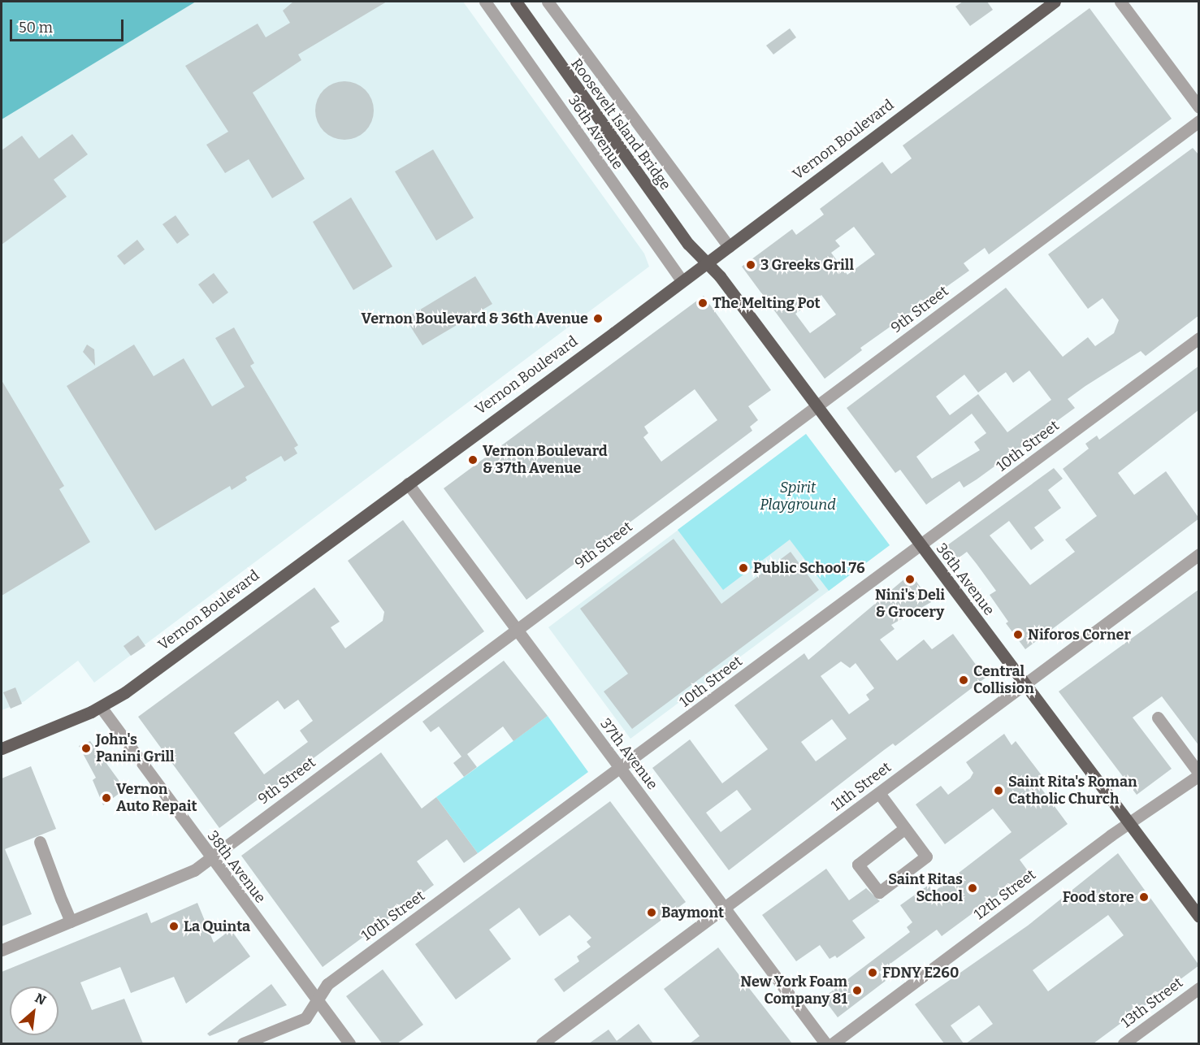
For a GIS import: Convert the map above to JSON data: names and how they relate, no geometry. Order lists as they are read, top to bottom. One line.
{"streets":{"main road":["Roosevelt Island Bridge","36th Avenue","Vernon Boulevard"],"street":["9th Street","10th Street","37th Avenue","11th Street","38th Avenue","12th Street","13th Street"]},"crossings":[["Roosevelt Island Bridge","36th Avenue"],["Roosevelt Island Bridge","Vernon Boulevard"],["36th Avenue","Vernon Boulevard"],["36th Avenue","9th Street"],["36th Avenue","10th Street"],["36th Avenue","11th Street"],["36th Avenue","12th Street"],["Vernon Boulevard","37th Avenue"],["Vernon Boulevard","38th Avenue"],["9th Street","37th Avenue"],["9th Street","38th Avenue"],["10th Street","37th Avenue"],["10th Street","38th Avenue"],["37th Avenue","11th Street"]],"parks":["Spirit Playground"],"places":["3 Greeks Grill","The Melting Pot","Vernon Boulevard & 36th Avenue","Vernon Boulevard & 37th Avenue","Public School 76","Nini's Deli & Grocery","Niforos Corner","Central Collision","John's Panini Grill","Saint Rita's Roman Catholic Church","Vernon Auto Repait","Saint Ritas School","Food store","Baymont","La Quinta","FDNY E260","New York Foam Company 81"],"scale_bar":"50 m","north":"top right"}
